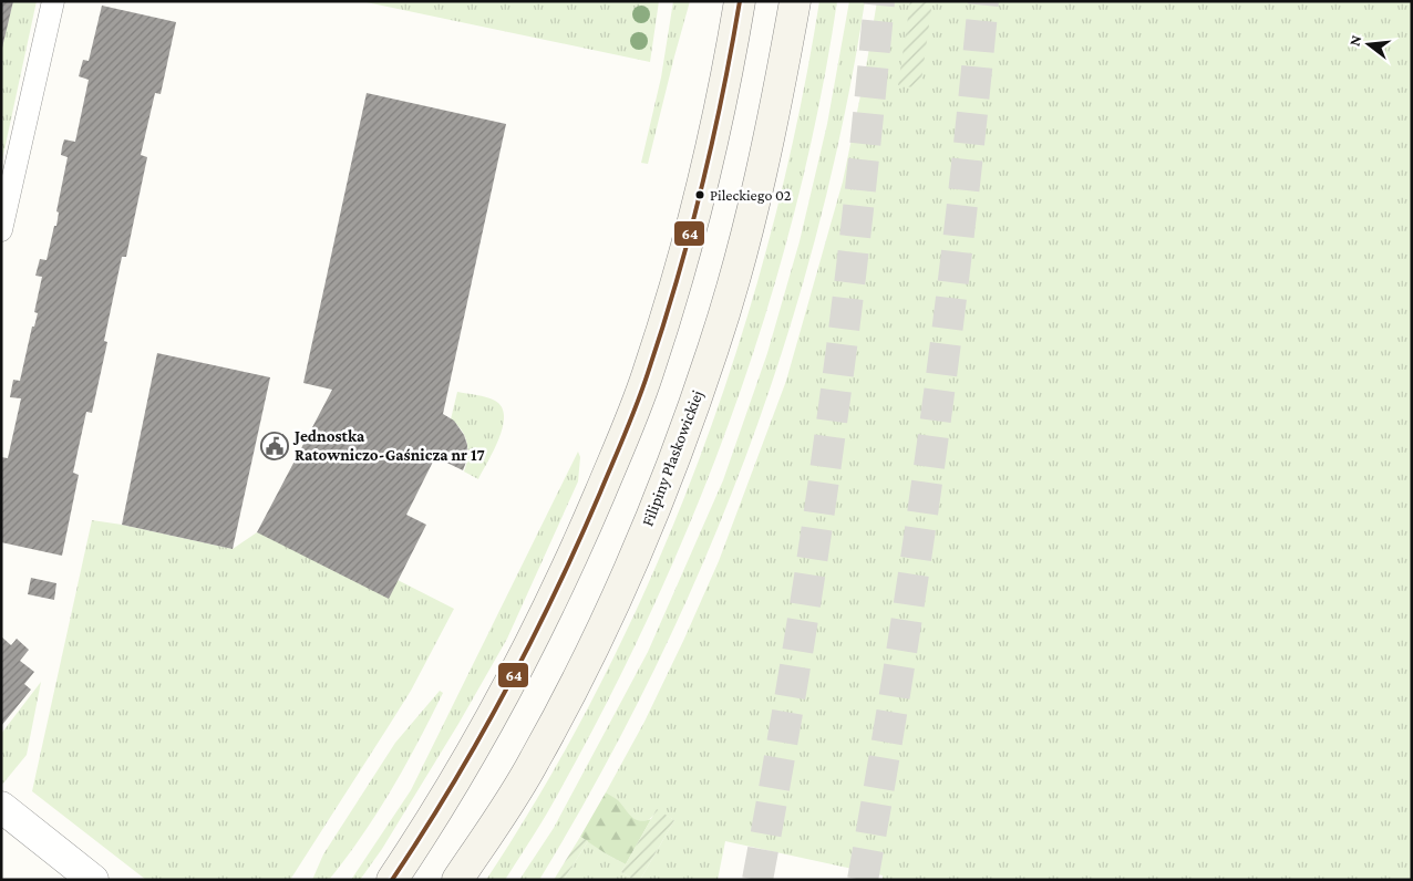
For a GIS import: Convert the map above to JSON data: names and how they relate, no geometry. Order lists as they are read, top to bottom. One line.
{"streets":{"main road":["Filipiny Płaskowickiej"]},"places":{"other":["Pileckiego 02"],"public building":["Jednostka Ratowniczo-Gaśnicza nr 17"]},"lines":["transit line 64"],"north":"left"}
